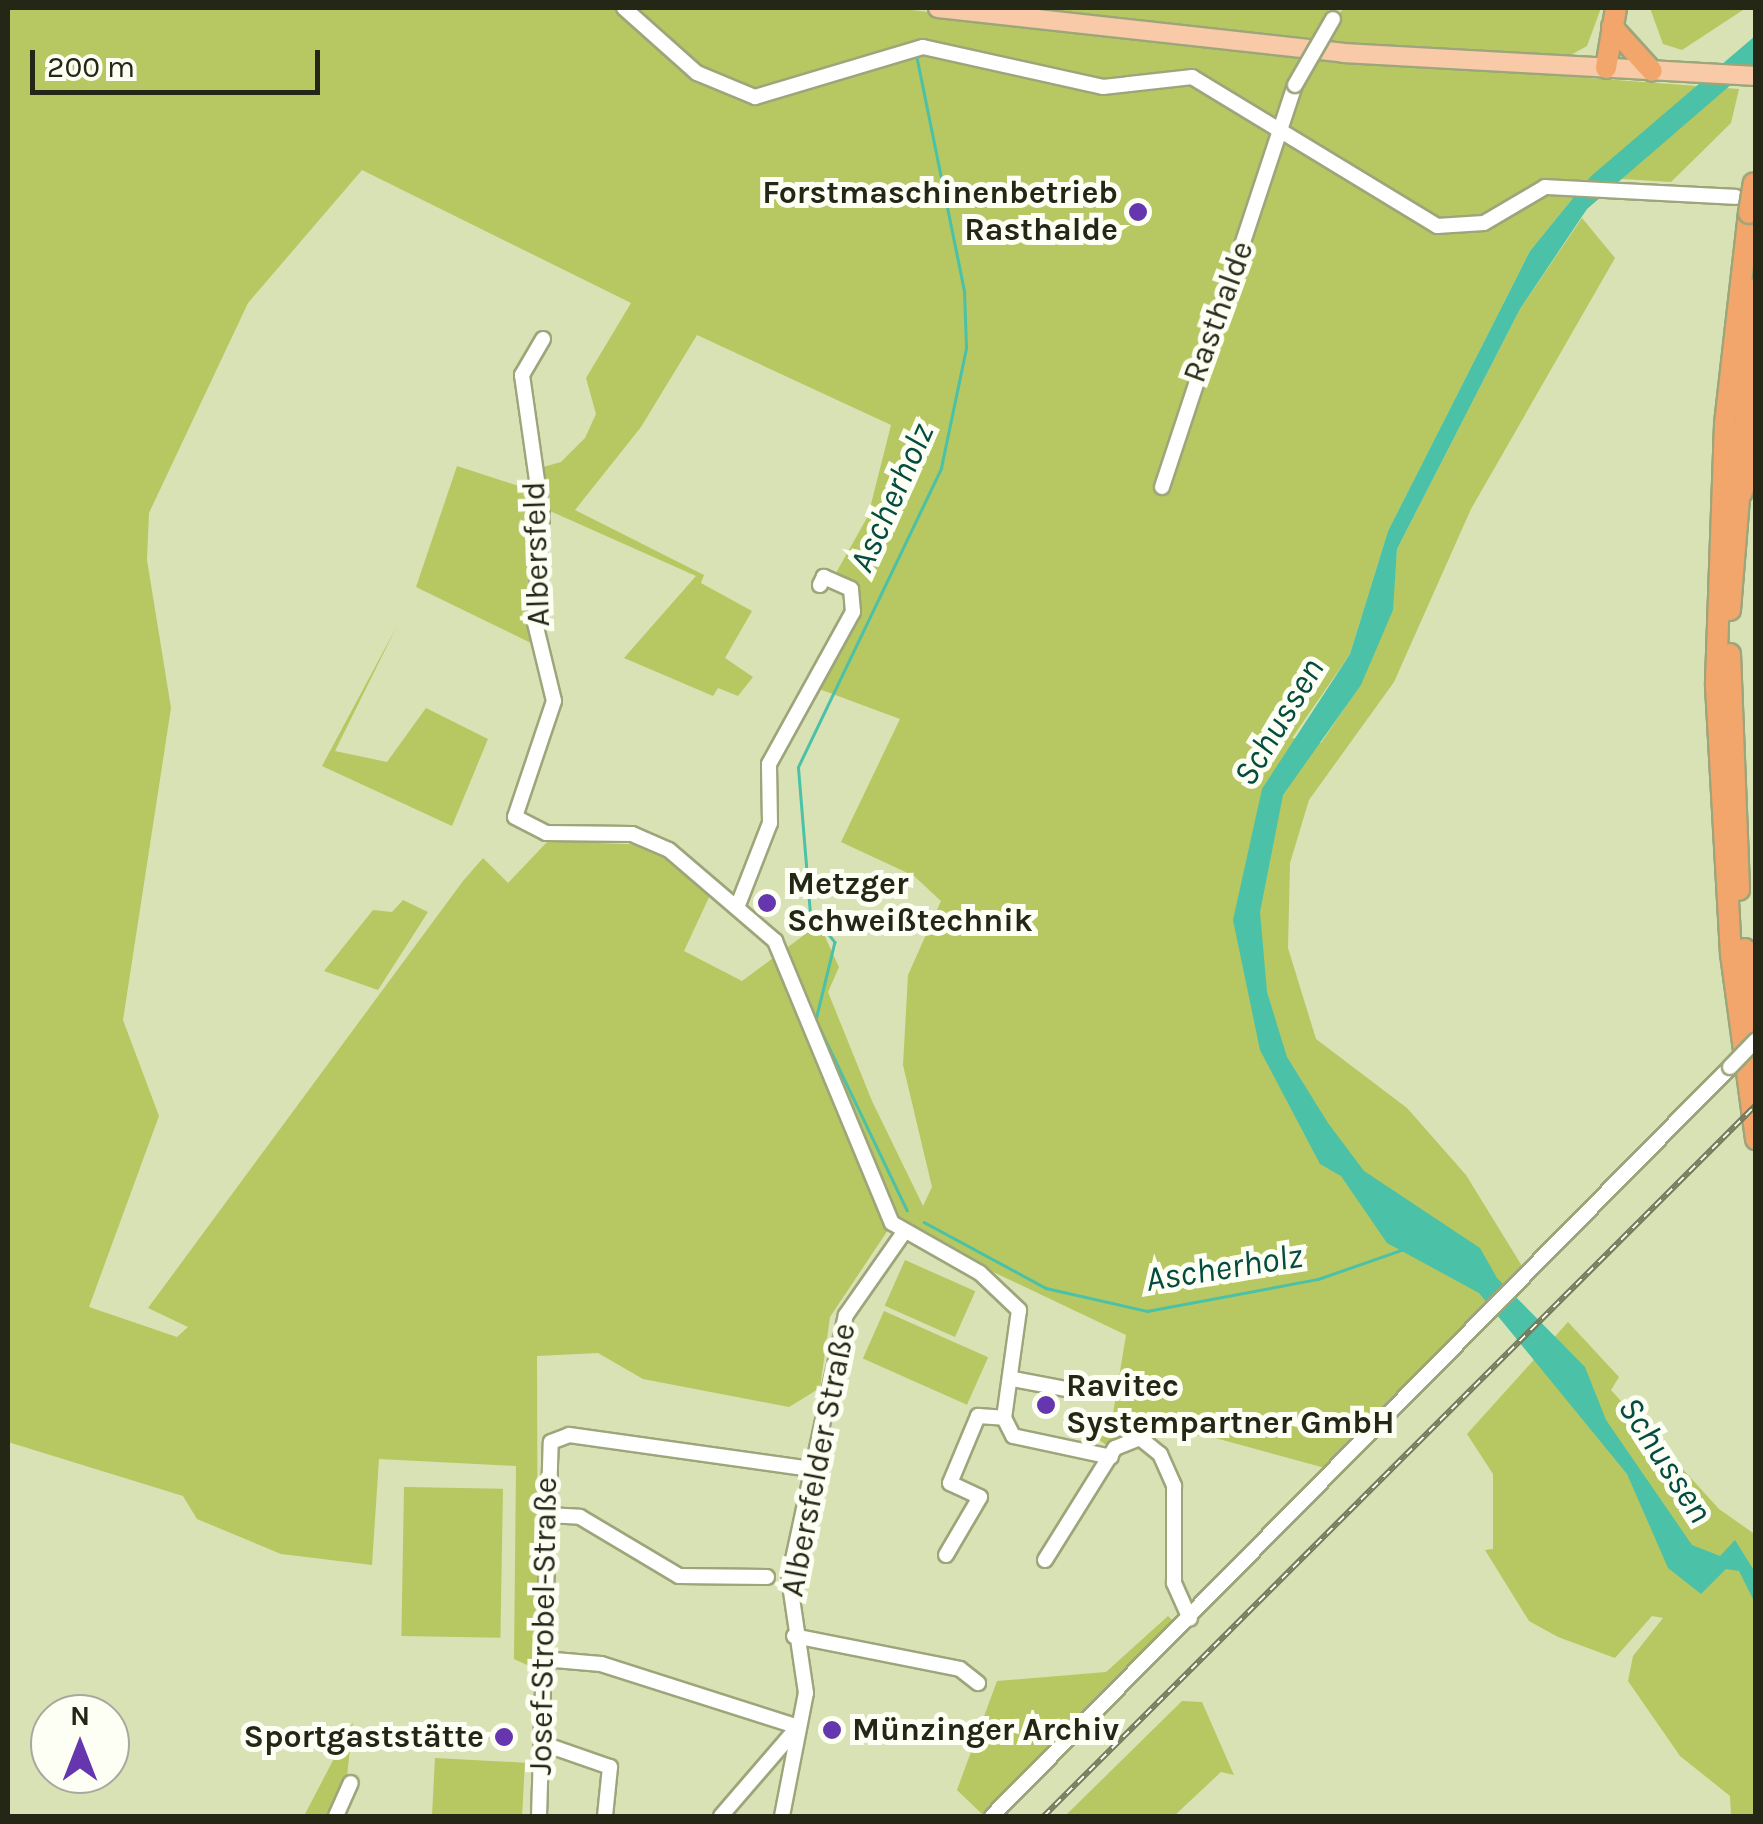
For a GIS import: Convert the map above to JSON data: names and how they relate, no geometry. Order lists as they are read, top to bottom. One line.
{"streets":{"street":["Rasthalde","Albersfeld","Albersfelder Straße","Josef-Strobel-Straße"]},"crossings":[["Albersfeld","Albersfelder Straße"],["Albersfelder Straße","Josef-Strobel-Straße"]],"water":["Ascherholz","Schussen"],"places":["Forstmaschinenbetrieb Rasthalde","Metzger Schweißtechnik","Ravitec Systempartner GmbH","Münzinger Archiv","Sportgaststätte"],"scale_bar":"200 m","north":"top"}
